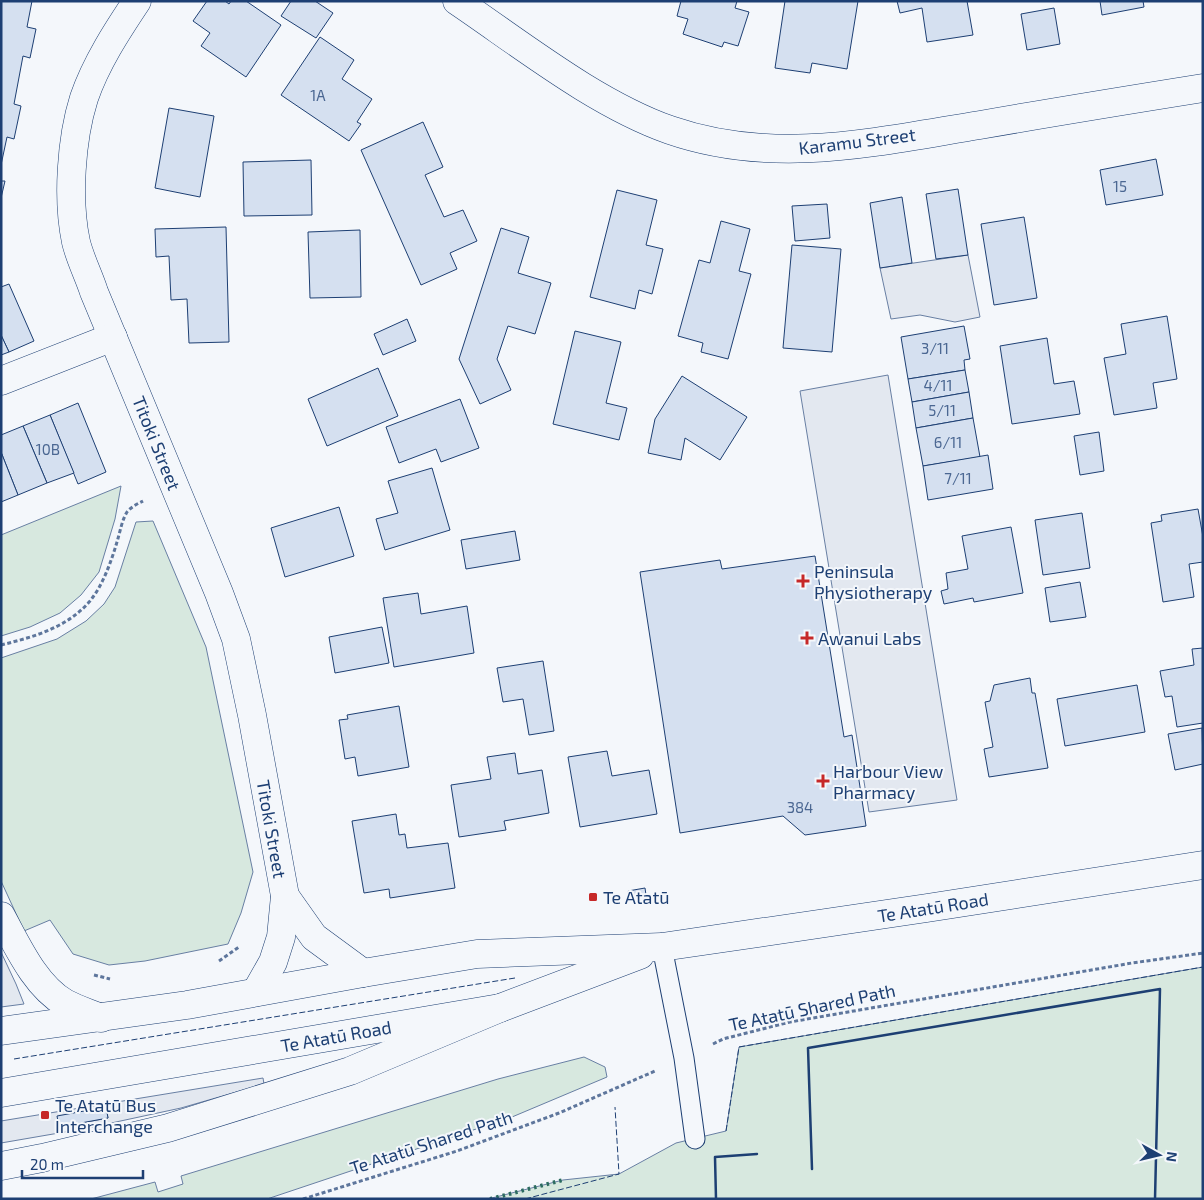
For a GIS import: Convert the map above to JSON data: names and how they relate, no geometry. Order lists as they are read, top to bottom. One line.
{"streets":{"main road":["Karamu Street","Titoki Street","Te Atatū Road"],"path":["Te Atatū Shared Path"]},"crossings":[["Titoki Street","Te Atatū Road"]],"places":{"health":["Peninsula Physiotherapy","Awanui Labs","Harbour View Pharmacy"],"transit":["Te Atatū","Te Atatū Bus Interchange"]},"house_numbers":["1A","15","3/11","4/11","5/11","6/11","10B","7/11","384"],"scale_bar":"20 m","north":"right"}
